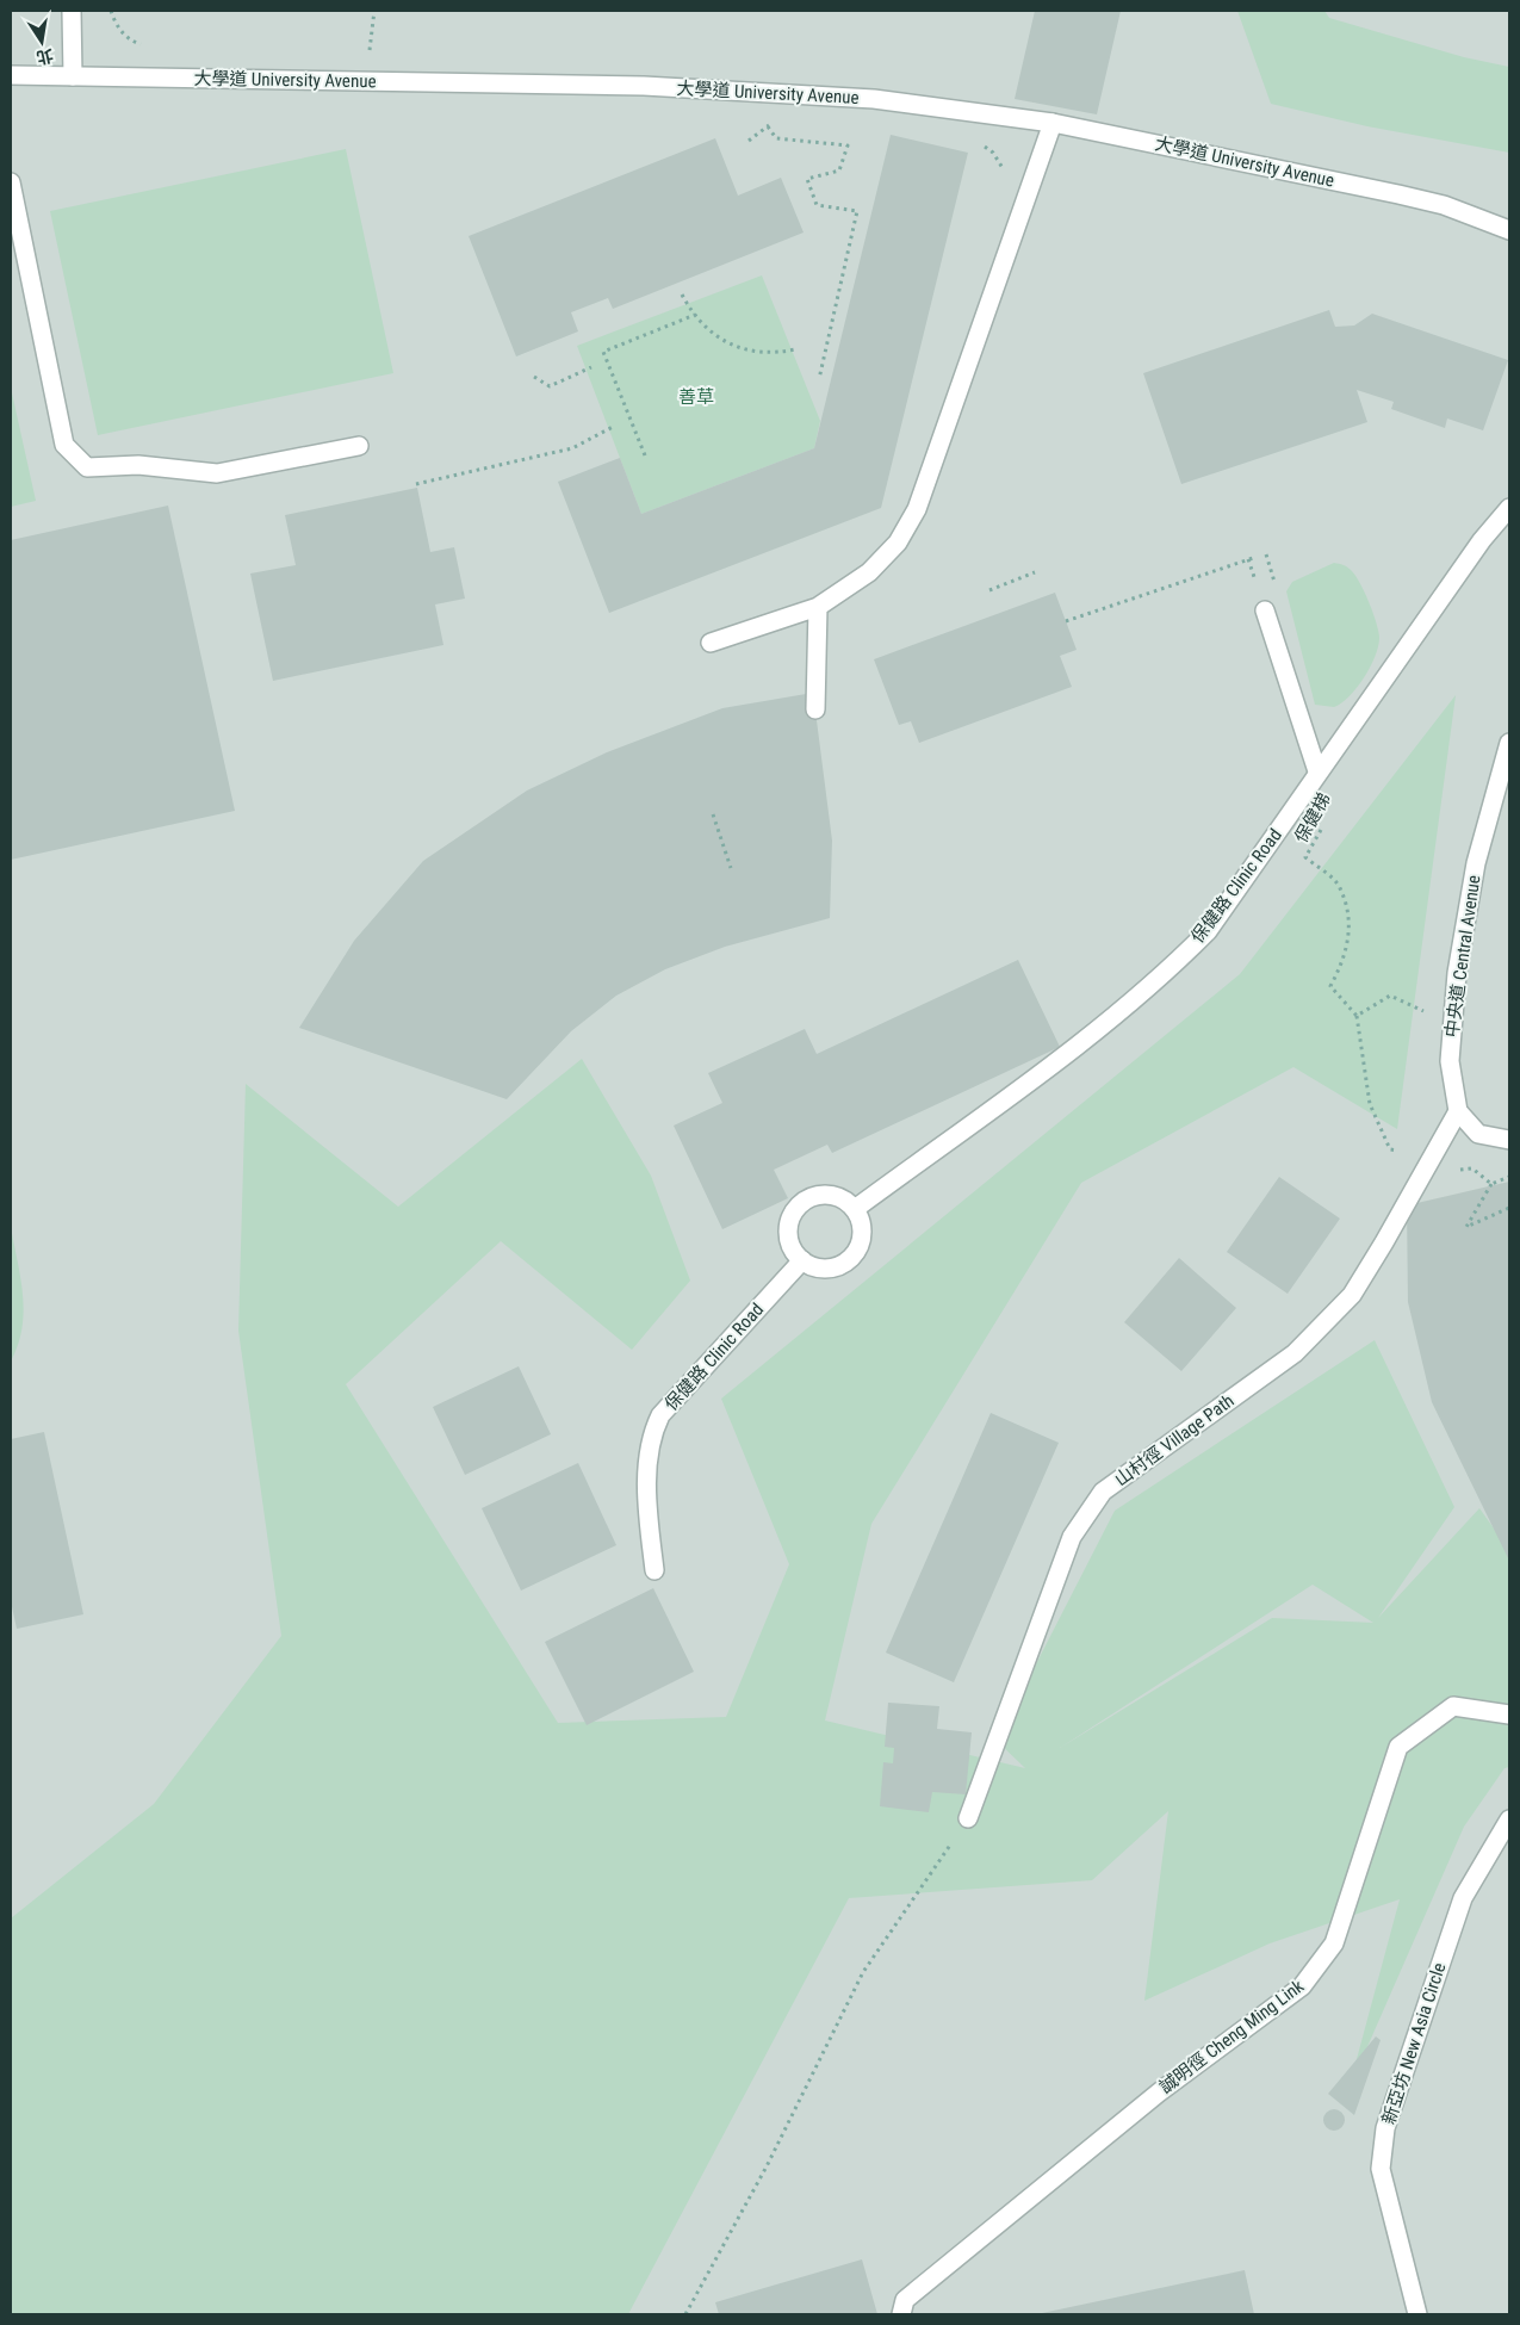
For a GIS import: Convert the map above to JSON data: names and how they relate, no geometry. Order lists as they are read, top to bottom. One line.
{"streets":{"street":["大學道 University Avenue","保健路 Clinic Road","中央道 Central Avenue","山村徑 Village Path","誠明徑 Cheng Ming Link","新亞坊 New Asia Circle"],"path":["保健梯"]},"crossings":[["中央道 Central Avenue","山村徑 Village Path"]],"parks":["善草"],"north":"bottom"}
